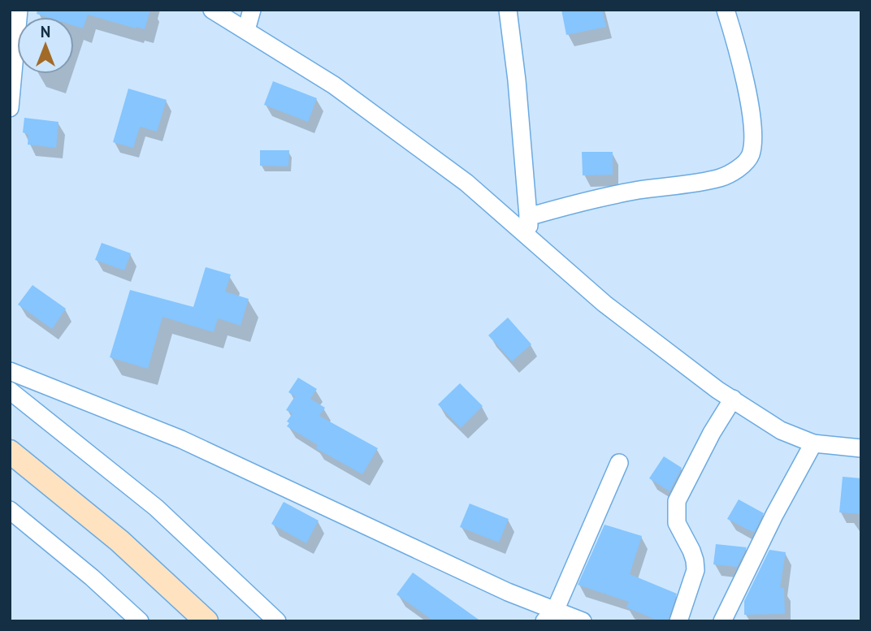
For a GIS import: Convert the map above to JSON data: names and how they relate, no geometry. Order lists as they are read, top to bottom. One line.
{"north":"top"}
